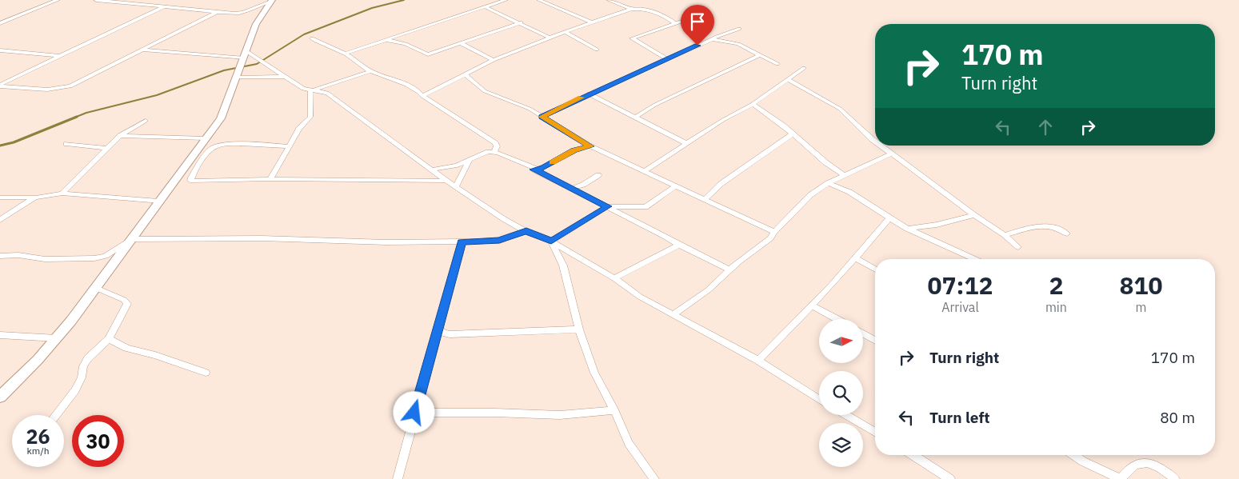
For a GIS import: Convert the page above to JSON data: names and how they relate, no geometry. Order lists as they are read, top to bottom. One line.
{"north":"right","page":{"turn":["170 m","Turn right"],"eta":["07:12","Arrival","2","min","810","m"],"list":[{"name":"Turn right","value":"170 m"},{"name":"Turn left","value":"80 m"}],"speed":"26 km/h","limit":"30"}}
